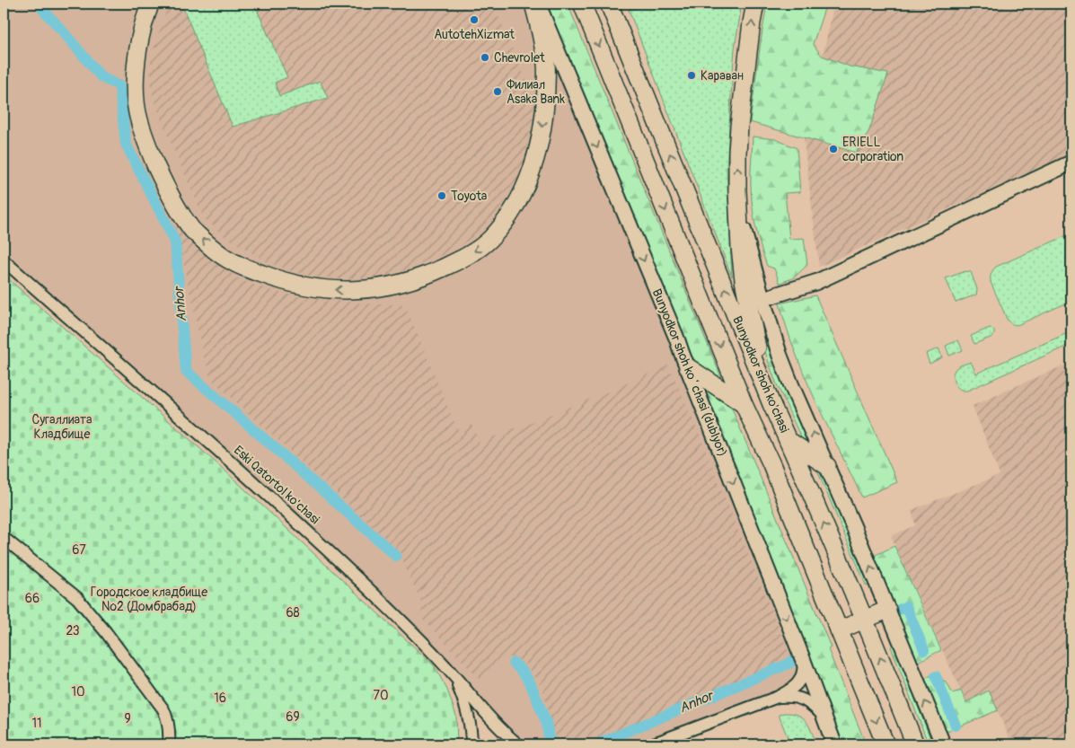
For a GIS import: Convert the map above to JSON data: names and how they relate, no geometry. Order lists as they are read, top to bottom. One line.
{"streets":{"main road":["Bunyodkor shoh ko'chasi"],"street":["Bunyodkor shoh koʻchasi (dublyor)","Eski Qatortol ko'chasi"]},"water":["Anhor"],"parks":["Сугаллиата Кладбище","67","Городское кладбище №2 (Домбрабад)","66","68","23","10","70","16","69","9","11"],"places":["AutotehXizmat","Chevrolet","Караван","Филиал Asaka Bank","ERIELL corporation","Toyota"]}
